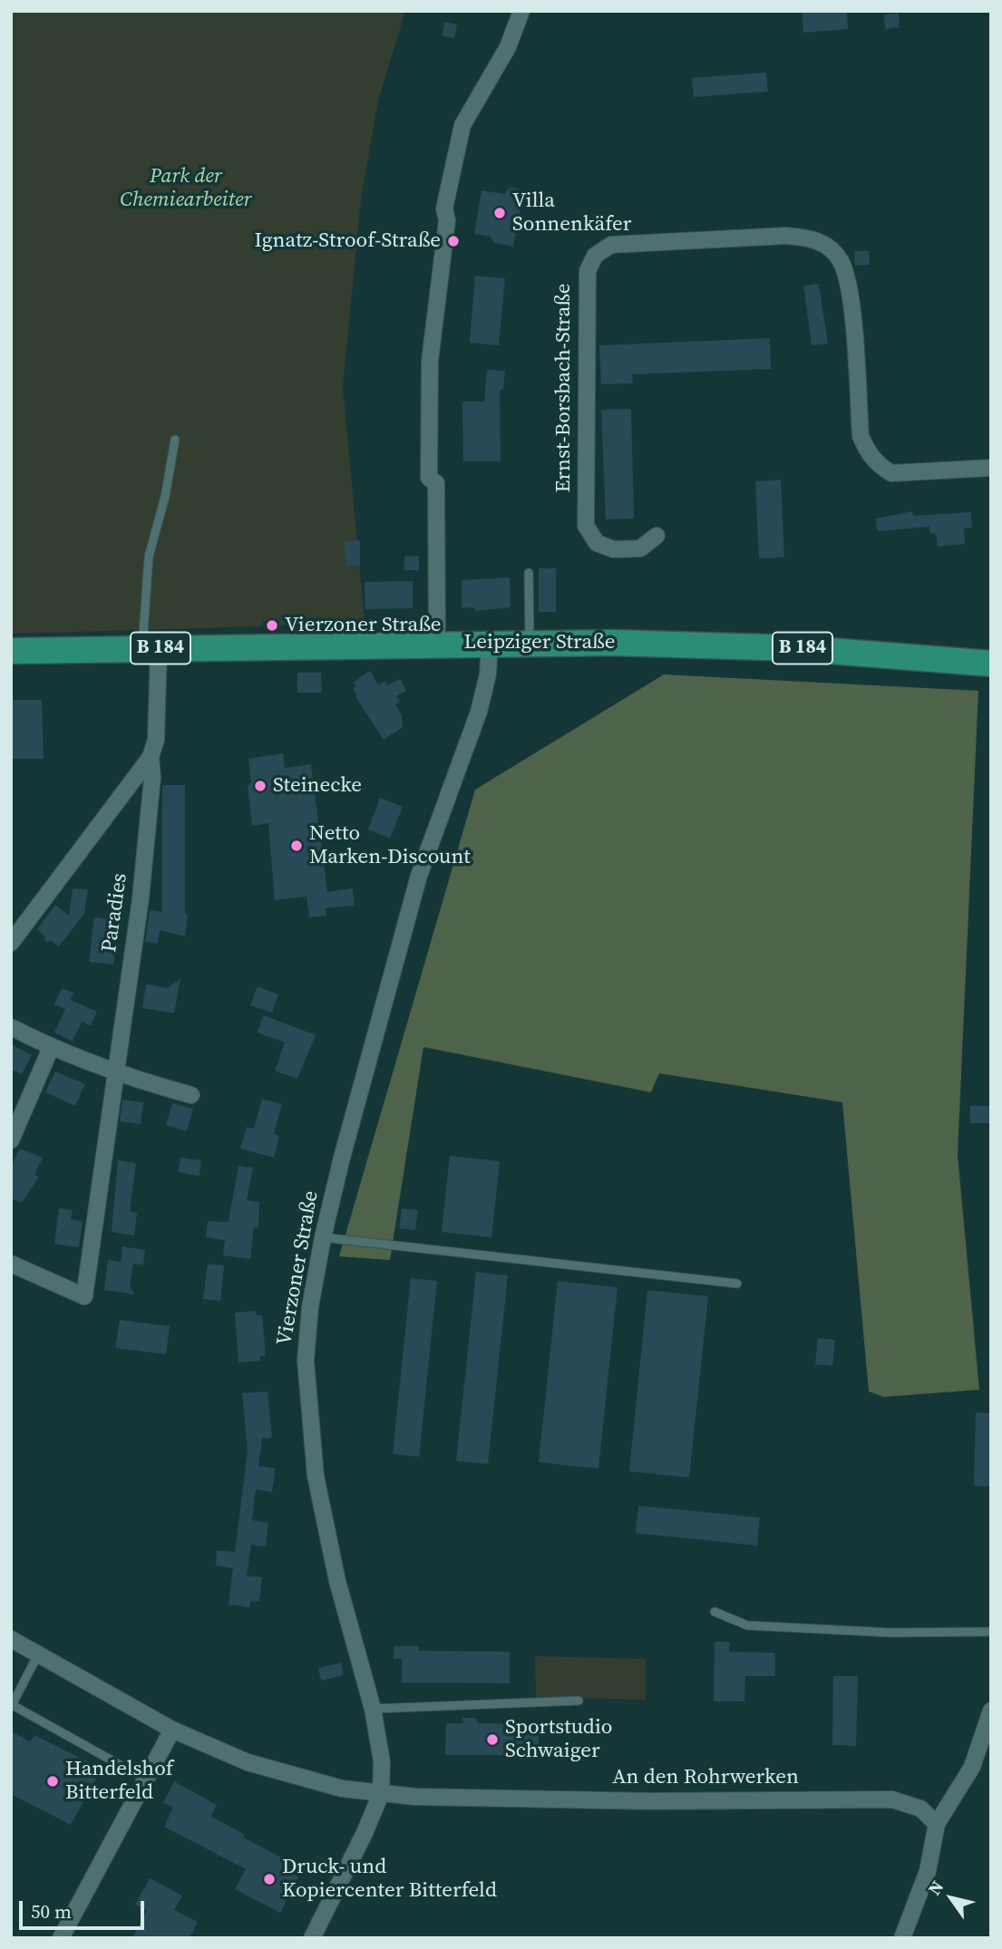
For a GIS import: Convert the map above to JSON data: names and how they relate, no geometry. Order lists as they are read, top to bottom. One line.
{"streets":{"main road":["Leipziger Straße","B 184"],"street":["Ernst-Borsbach-Straße","Paradies","Vierzoner Straße","An den Rohrwerken"]},"crossings":[["Leipziger Straße","Paradies"],["Leipziger Straße","Vierzoner Straße"],["Vierzoner Straße","An den Rohrwerken"]],"parks":["Park der Chemiearbeiter"],"places":["Villa Sonnenkäfer","Ignatz-Stroof-Straße","Vierzoner Straße","Steinecke","Netto Marken-Discount","Sportstudio Schwaiger","Handelshof Bitterfeld","Druck- und Kopiercenter Bitterfeld"],"scale_bar":"50 m","north":"top left"}
